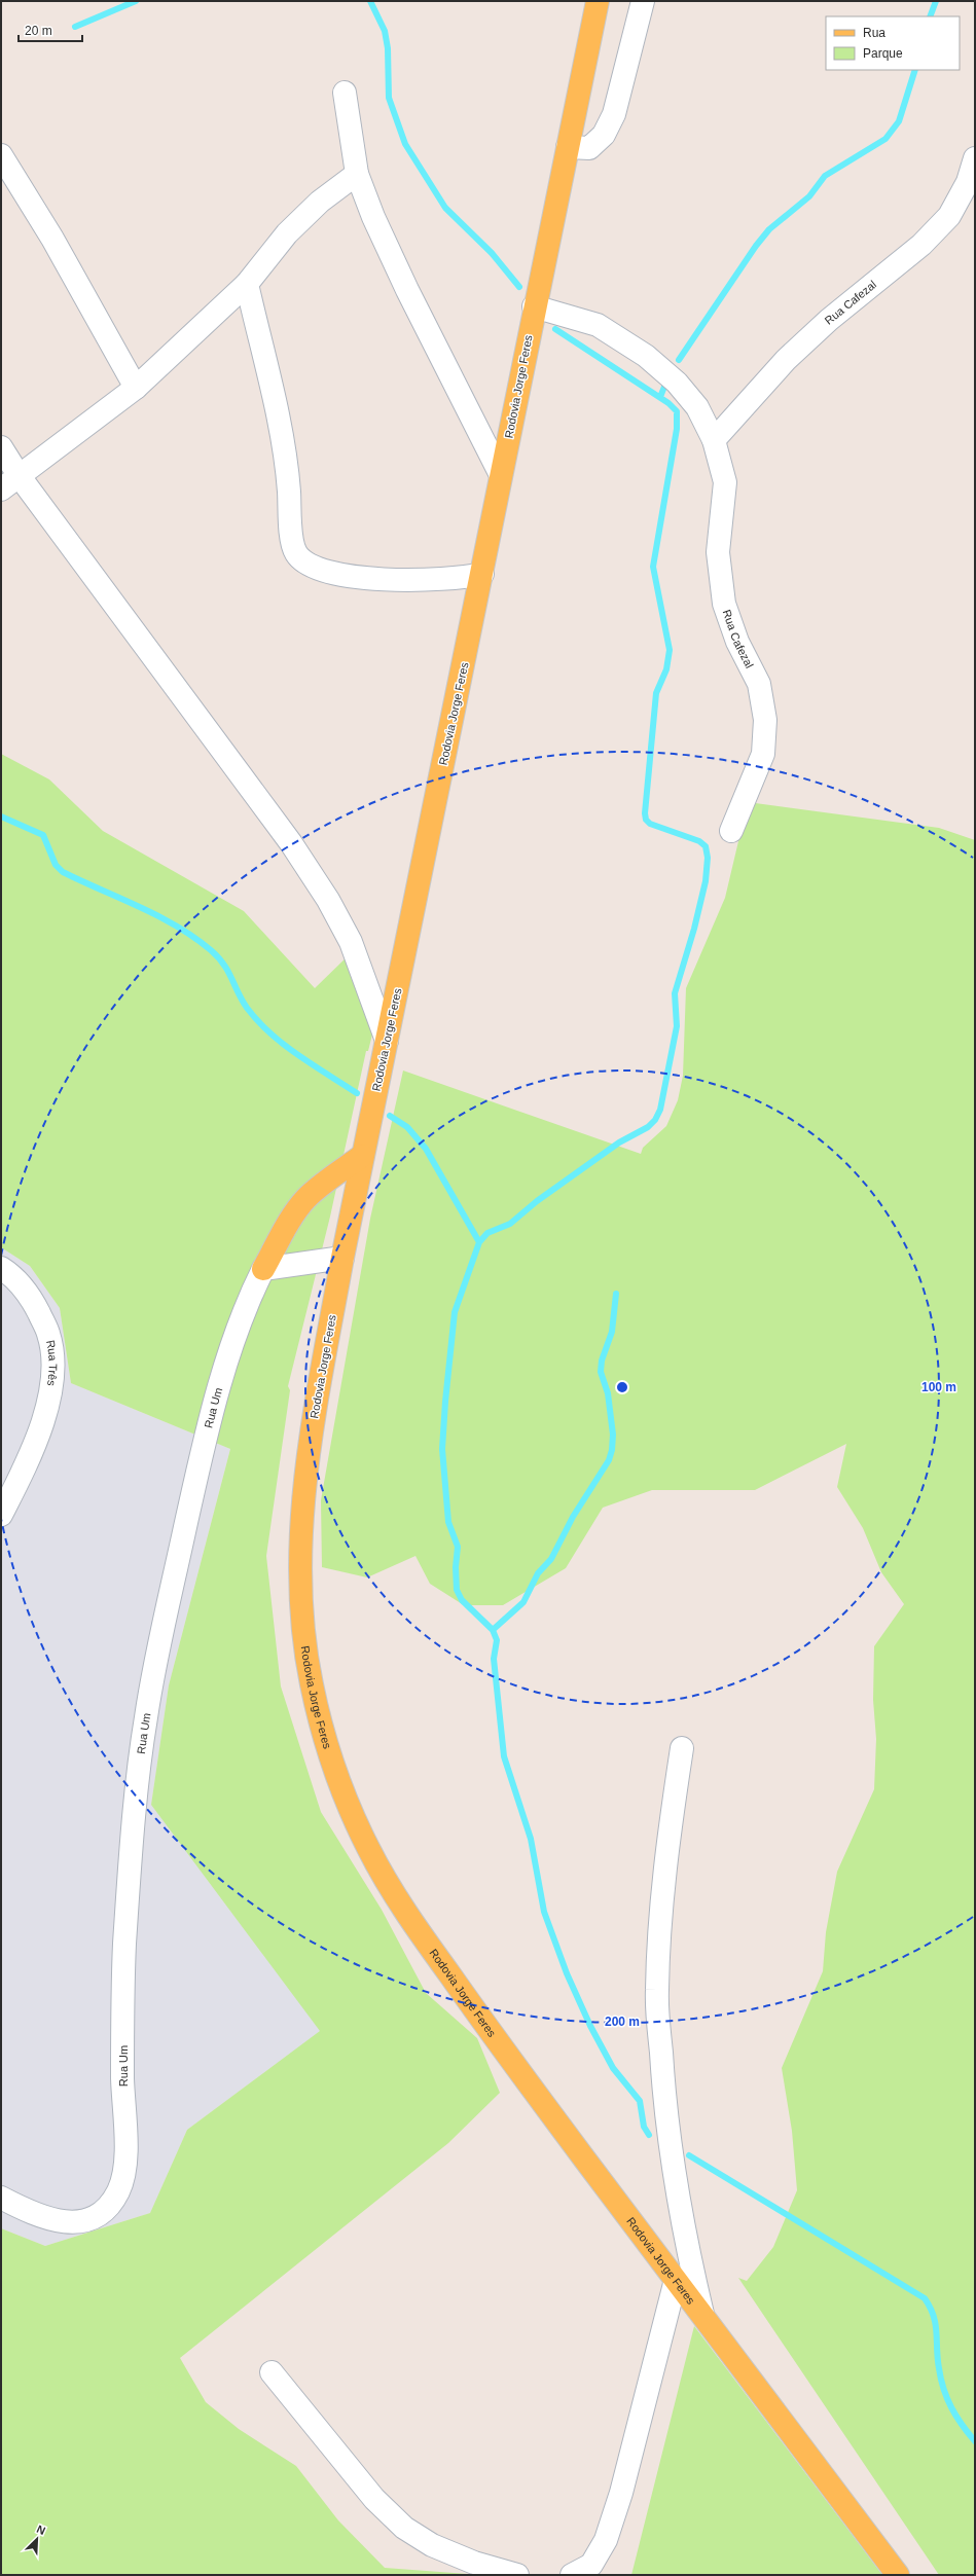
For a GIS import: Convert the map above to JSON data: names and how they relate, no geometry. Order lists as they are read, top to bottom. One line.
{"streets":{"main road":["Rodovia Jorge Feres"],"street":["Rua Cafezal","Rua Três","Rua Um"]},"crossings":[["Rua Cafezal","Rodovia Jorge Feres"]],"legend":["Rua","Parque"],"scale_bar":"20 m","north":"top right","rings":["100 m","200 m"]}
